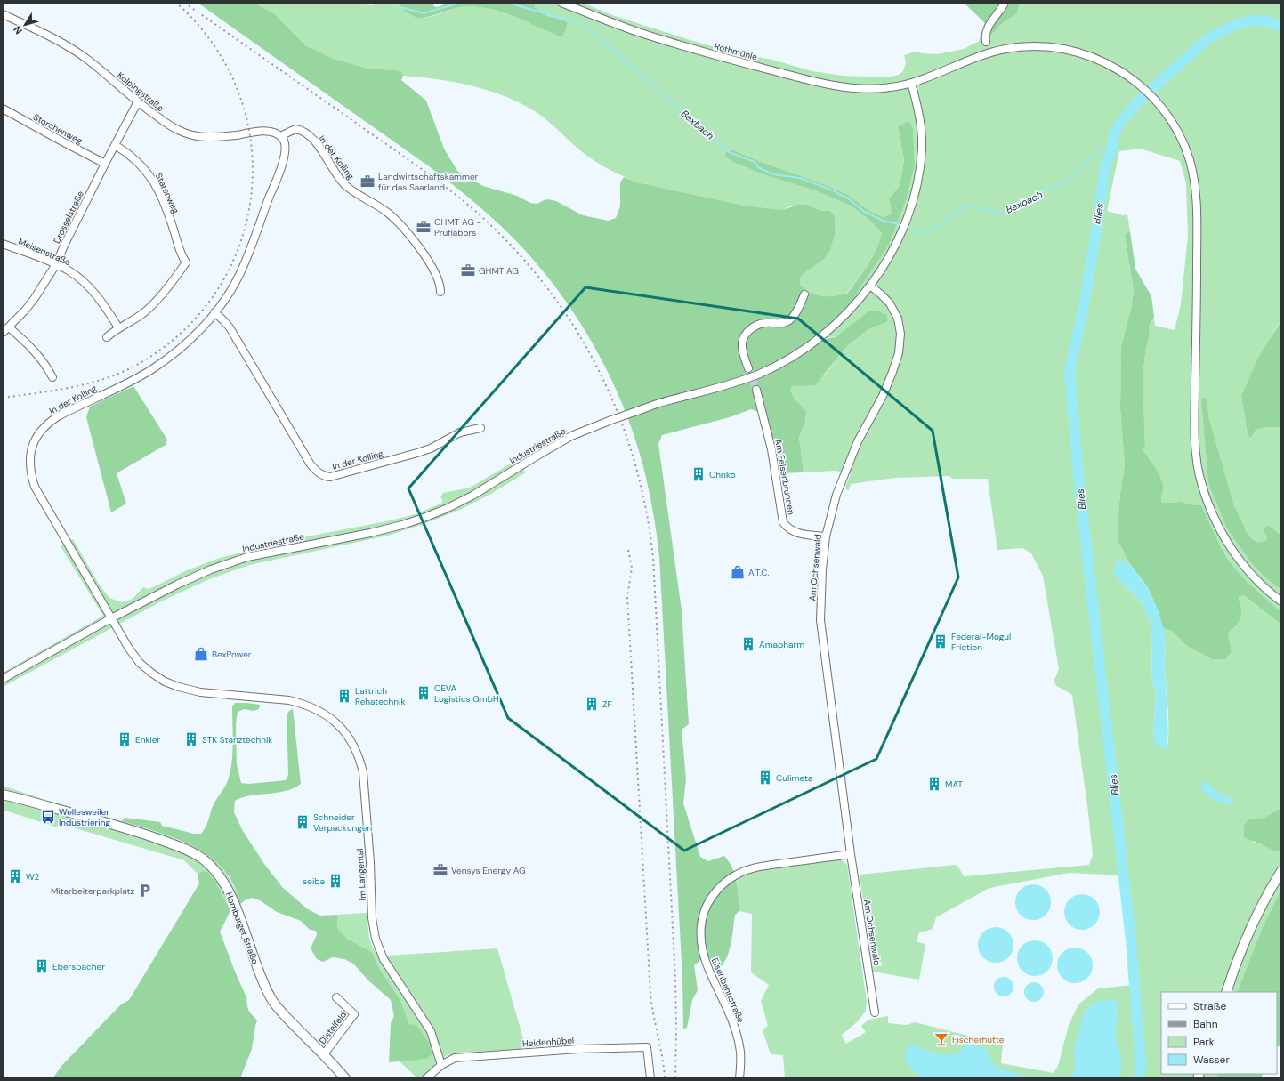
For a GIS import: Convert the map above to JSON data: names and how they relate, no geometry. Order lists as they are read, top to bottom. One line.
{"streets":{"main road":["Homburger Straße"],"street":["Rothmühle","Kolpingstraße","Storchenweg","In der Kolling","Starenweg","Drosselstraße","Meisenstraße","Industriestraße","Am Felsenbrunnen","Am Ochsenwald","Im Langental","Eisenbahnstraße","Distelfeld","Heidenhübel"]},"crossings":[["Rothmühle","Industriestraße"],["Kolpingstraße","In der Kolling"],["Kolpingstraße","Drosselstraße"],["Storchenweg","Drosselstraße"],["In der Kolling","Industriestraße"],["In der Kolling","Im Langental"],["Starenweg","Drosselstraße"],["Starenweg","Meisenstraße"],["Drosselstraße","Meisenstraße"],["Industriestraße","Am Ochsenwald"],["Industriestraße","Im Langental"],["Am Felsenbrunnen","Am Ochsenwald"],["Am Ochsenwald","Eisenbahnstraße"],["Im Langental","Heidenhübel"],["Homburger Straße","Distelfeld"]],"water":["Bexbach","Blies"],"places":{"office":["Landwirtschaftskammer für das Saarland","GHMT AG - Prüflabors","GHMT AG","Vensys Energy AG"],"building":["Chriko","Federal-Mogul Friction","Amapharm","CEVA Logistics GmbH","Lattrich Rehatechnik","ZF","Enkler","STK Stanztechnik","Culimeta","MAT","Schneider Verpackungen","W2","seiba","Eberspächer"],"shop":["A.T.C.","BexPower"],"bus stop":["Wellesweiler Industriering"],"parking":["Mitarbeiterparkplatz"],"bar":["Fischerhütte"]},"legend":["Straße","Bahn","Park","Wasser"],"north":"bottom left"}
